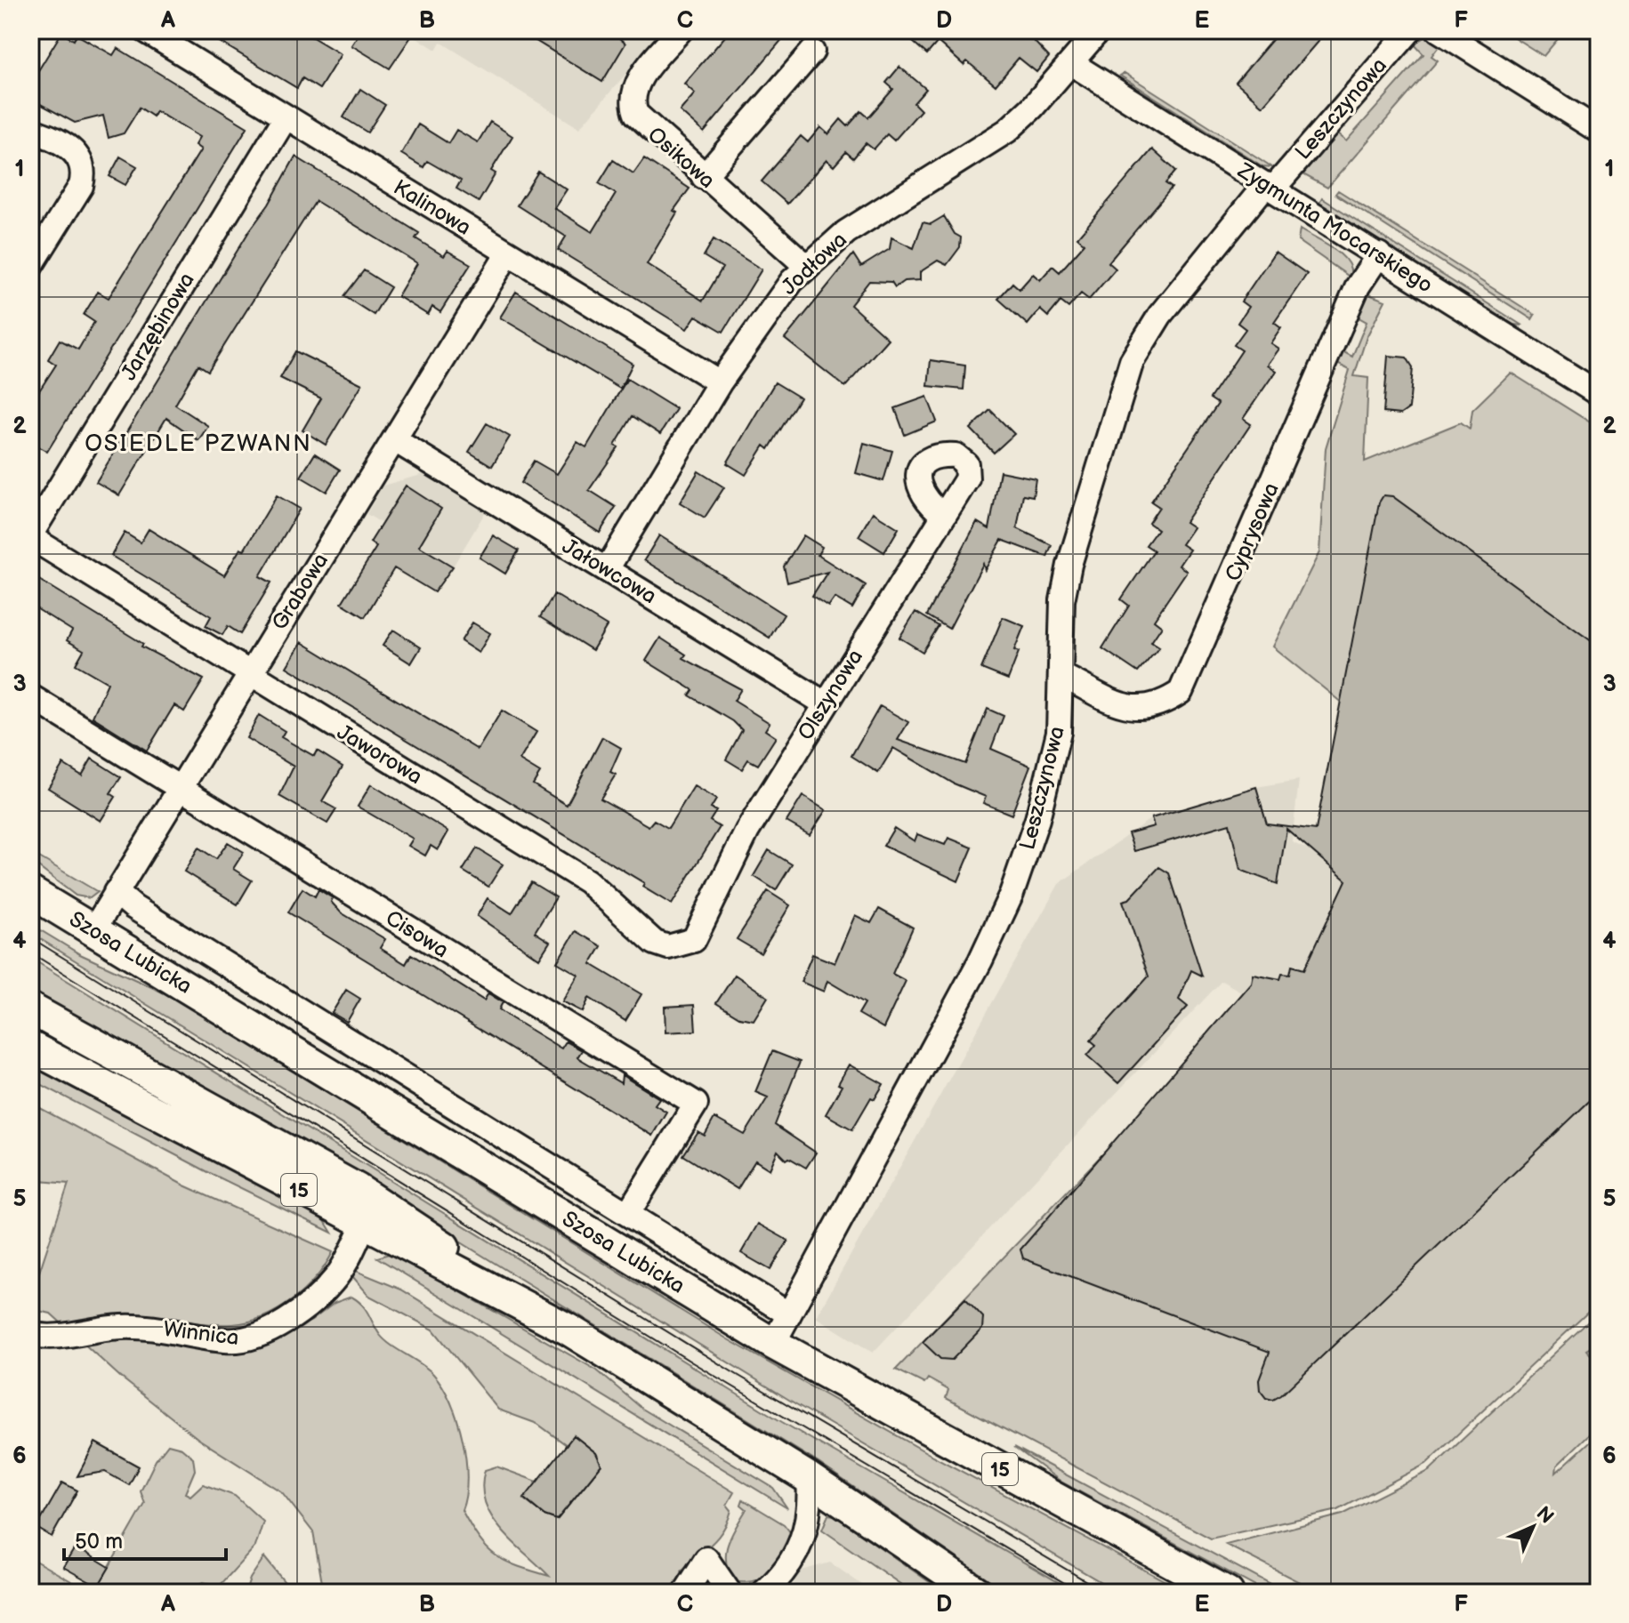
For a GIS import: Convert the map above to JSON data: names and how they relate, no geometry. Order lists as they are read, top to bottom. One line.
{"streets":{"main road":["Szosa Lubicka","15"],"street":["Leszczynowa","Osikowa","Kalinowa","Zygmunta Mocarskiego","Jodłowa","Jarzębinowa","Cyprysowa","Jałowcowa","Grabowa","Olszynowa","Jaworowa","Cisowa","Winnica"]},"crossings":[["Leszczynowa","Zygmunta Mocarskiego"],["Leszczynowa","Cyprysowa"],["Leszczynowa","Szosa Lubicka"],["Osikowa","Jodłowa"],["Kalinowa","Jodłowa"],["Kalinowa","Jarzębinowa"],["Kalinowa","Grabowa"],["Zygmunta Mocarskiego","Jodłowa"],["Zygmunta Mocarskiego","Cyprysowa"],["Jodłowa","Jałowcowa"],["Jarzębinowa","Jaworowa"],["Jałowcowa","Grabowa"],["Jałowcowa","Olszynowa"],["Grabowa","Jaworowa"],["Grabowa","Cisowa"],["Grabowa","Szosa Lubicka"],["Olszynowa","Jaworowa"],["15","Winnica"]],"districts":["OSIEDLE PZWANN"],"scale_bar":"50 m","north":"top right","grid":{"columns":["A","B","C","D","E","F"],"rows":["1","2","3","4","5","6"]}}
